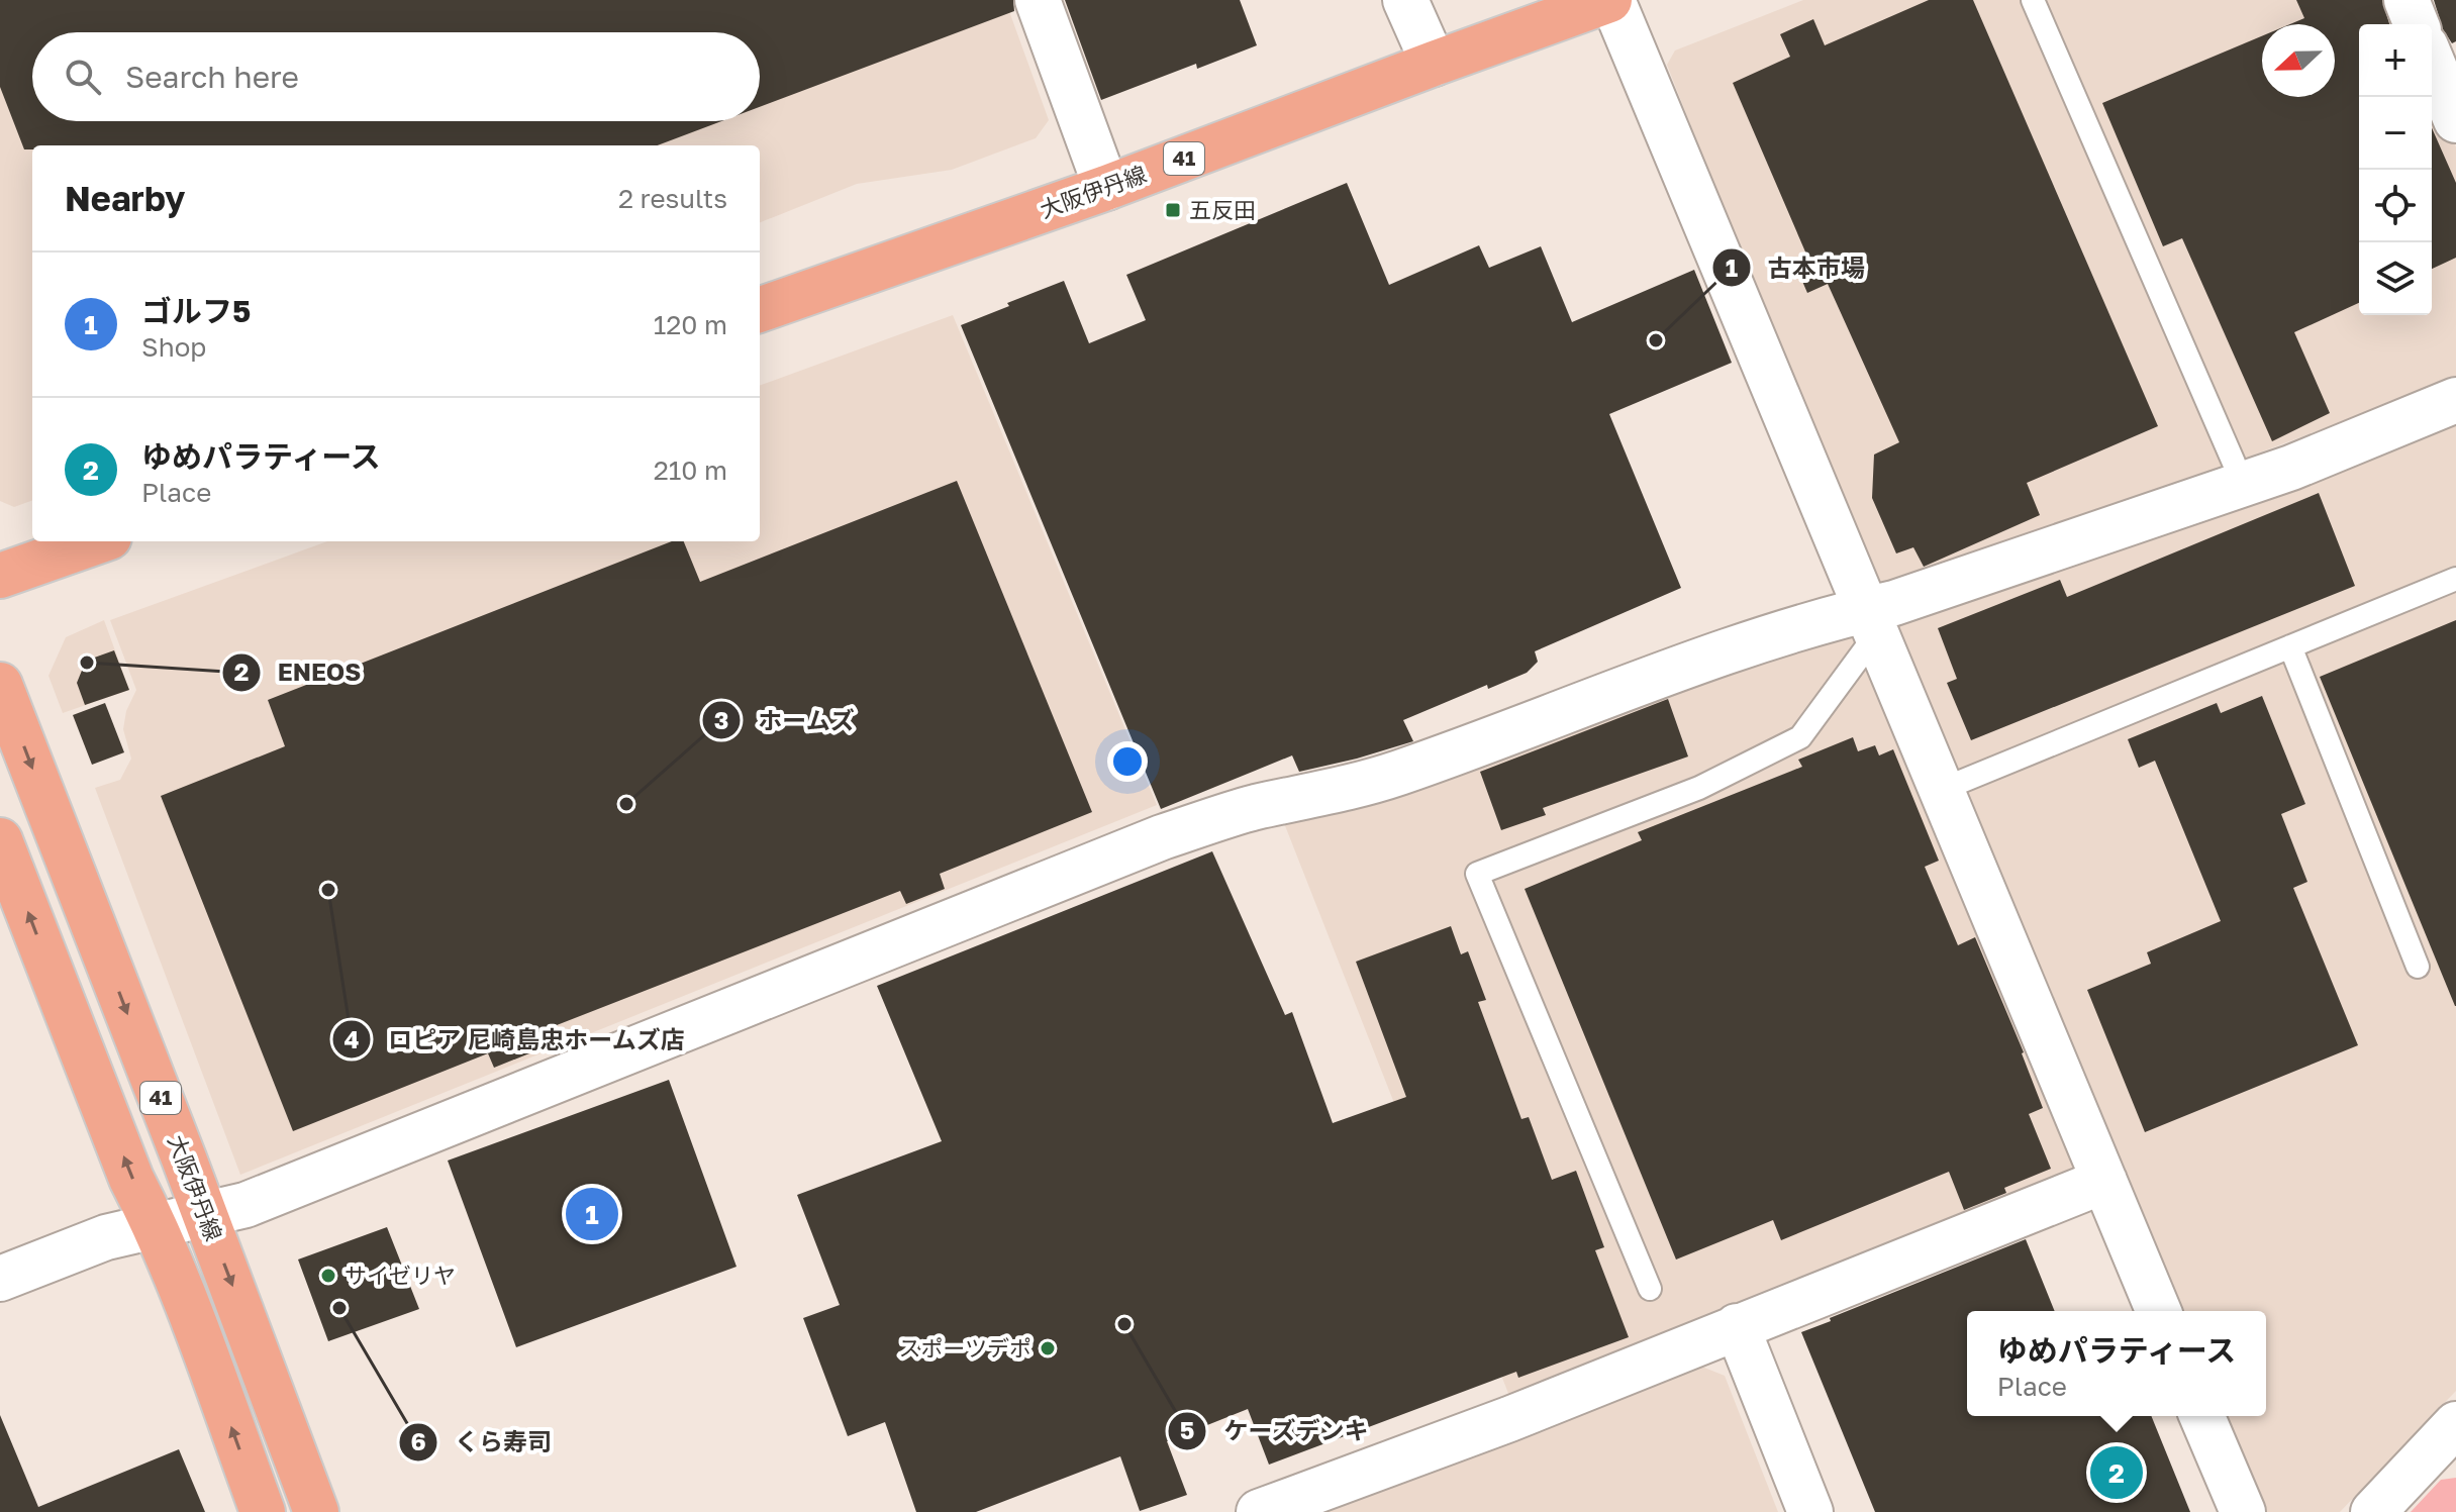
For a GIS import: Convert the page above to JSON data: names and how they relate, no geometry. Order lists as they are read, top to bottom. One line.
{"streets":{"main road":["41","大阪伊丹線"]},"places":{"transit":["五反田"],"other":["古本市場","ENEOS","ホームズ","ロピア 尼崎島忠ホームズ店","サイゼリヤ","くら寿司","ケーズデンキ","スポーツデポ"]},"north":"left","page":{"map_buttons":["+","−"],"search":"Search here","heading":["Nearby","2 results"],"list":[{"mark":"1","name":"ゴルフ5","note":"Shop","value":"120 m"},{"mark":"2","name":"ゆめパラティース","note":"Place","value":"210 m"}],"pins":["1","2"],"popup":["ゆめパラティース","Place"]}}
